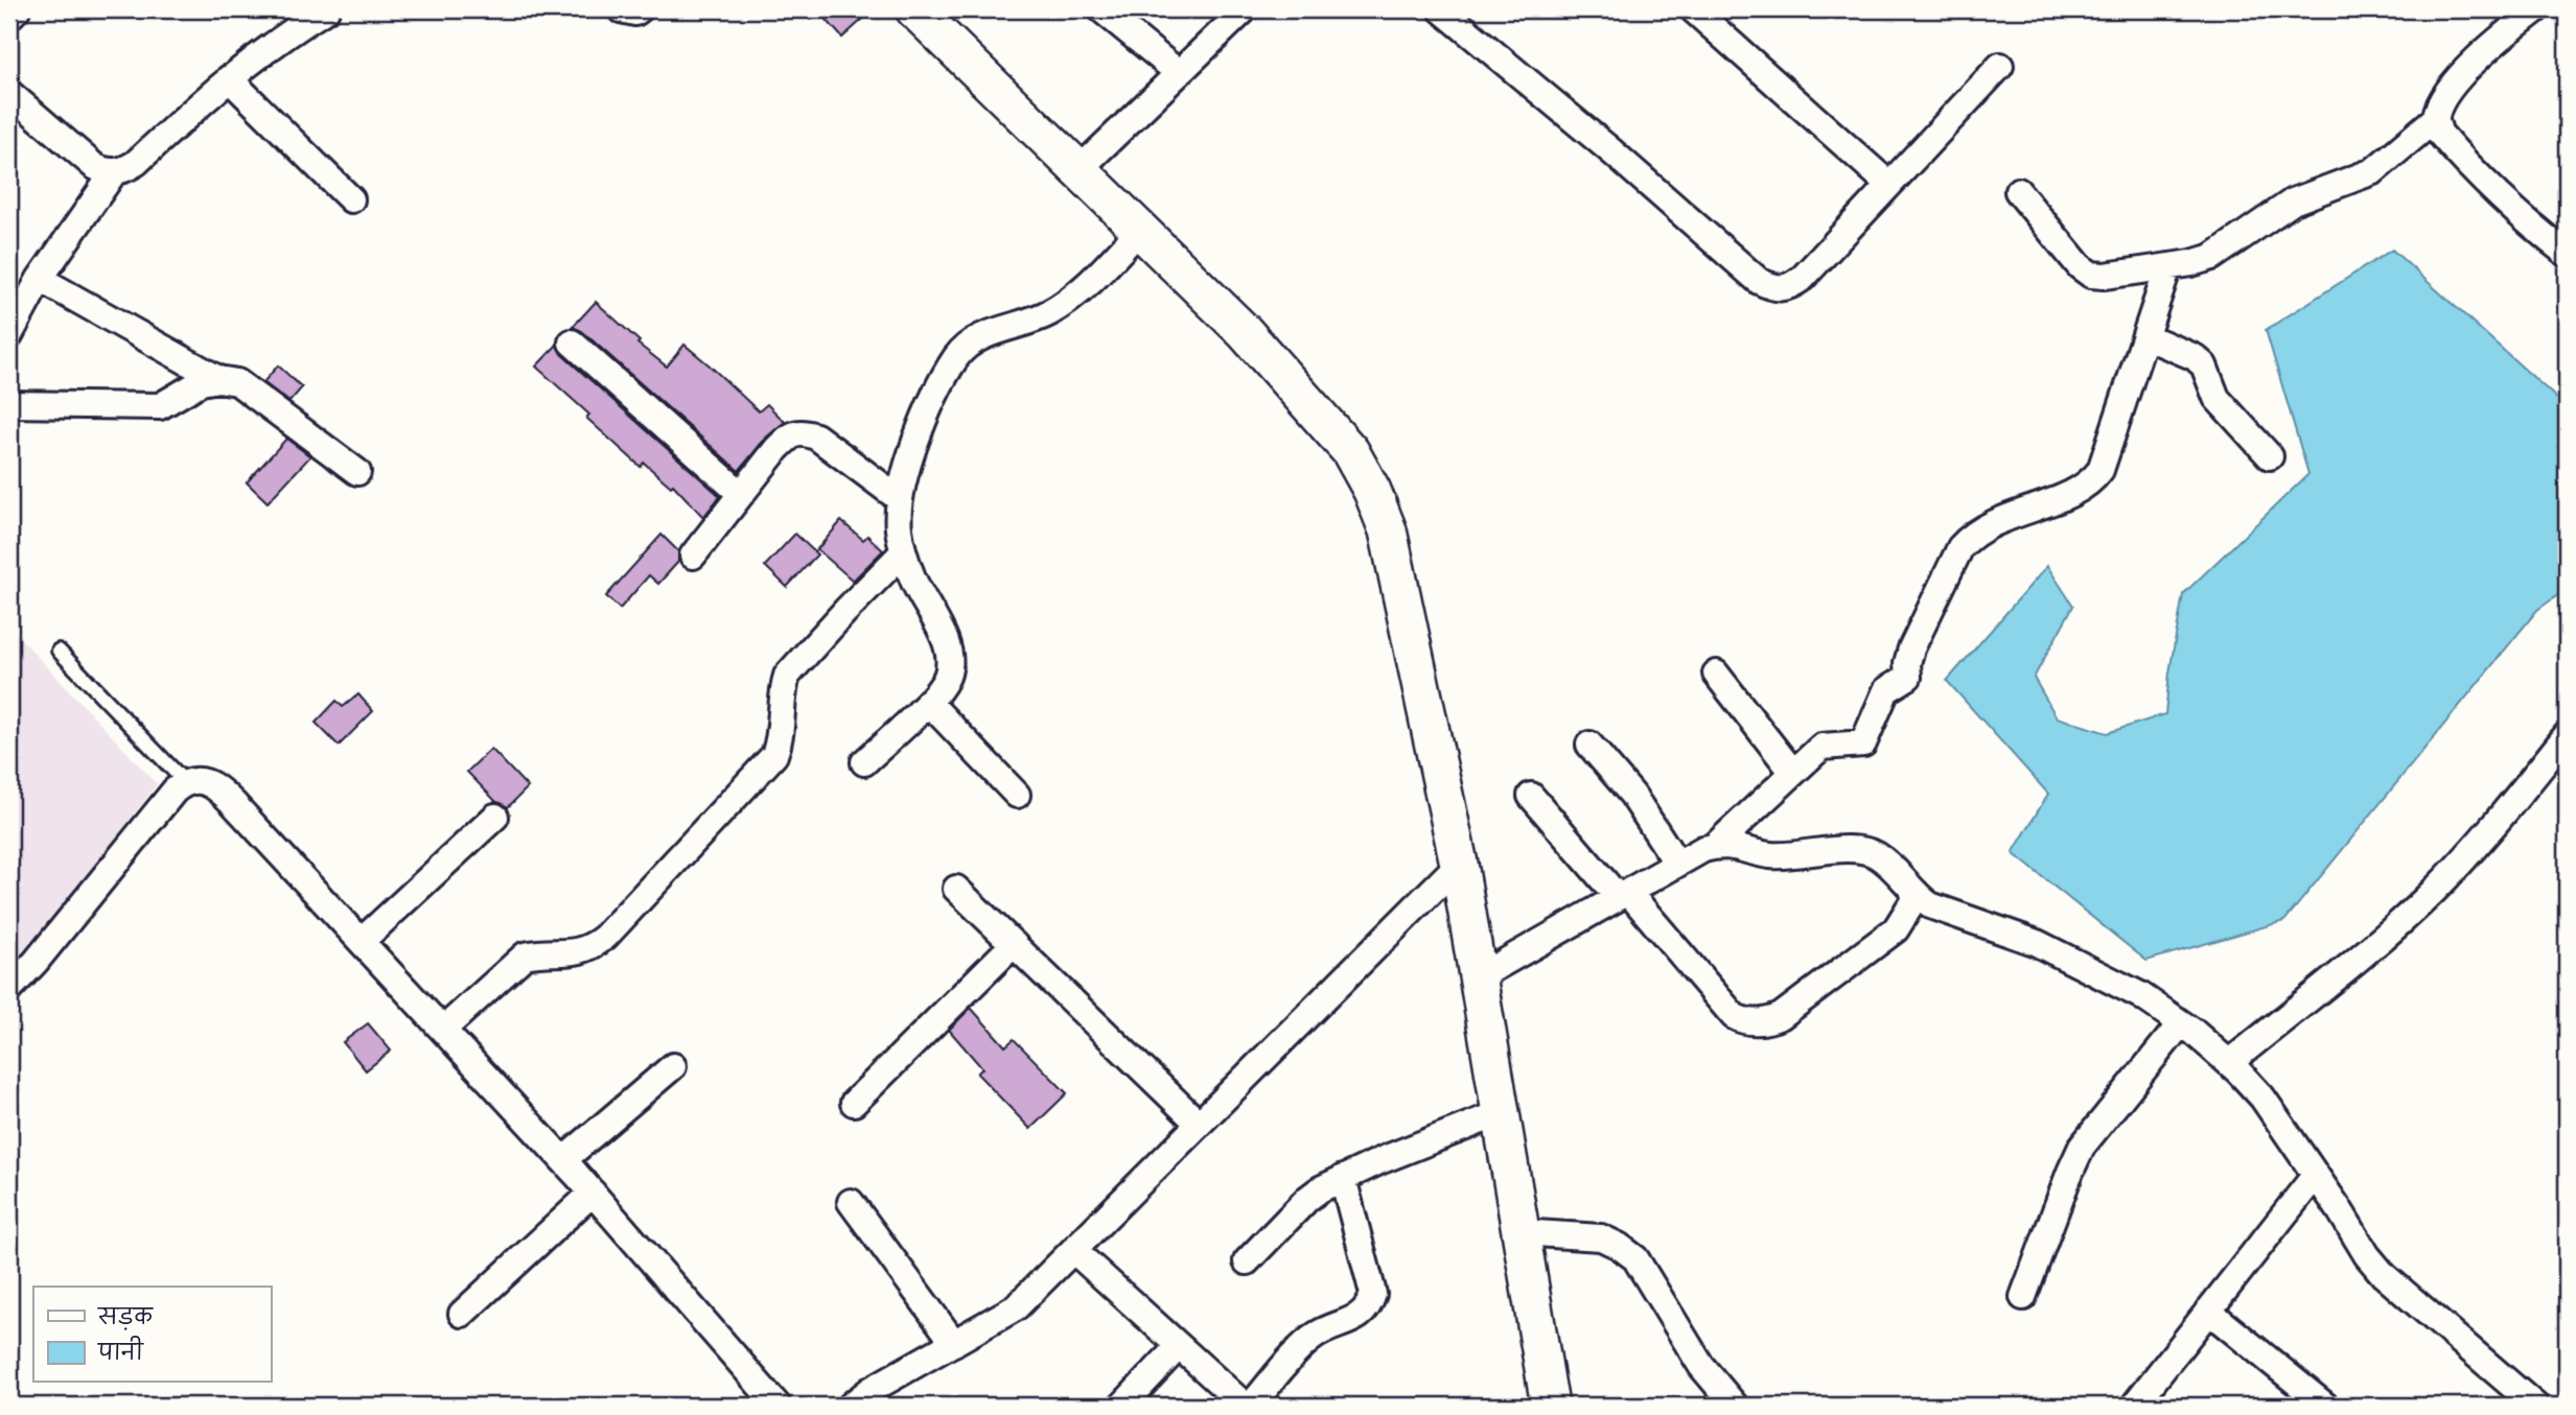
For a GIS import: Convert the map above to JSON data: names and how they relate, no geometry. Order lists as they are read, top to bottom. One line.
{"legend":["सड़क","पानी"]}
